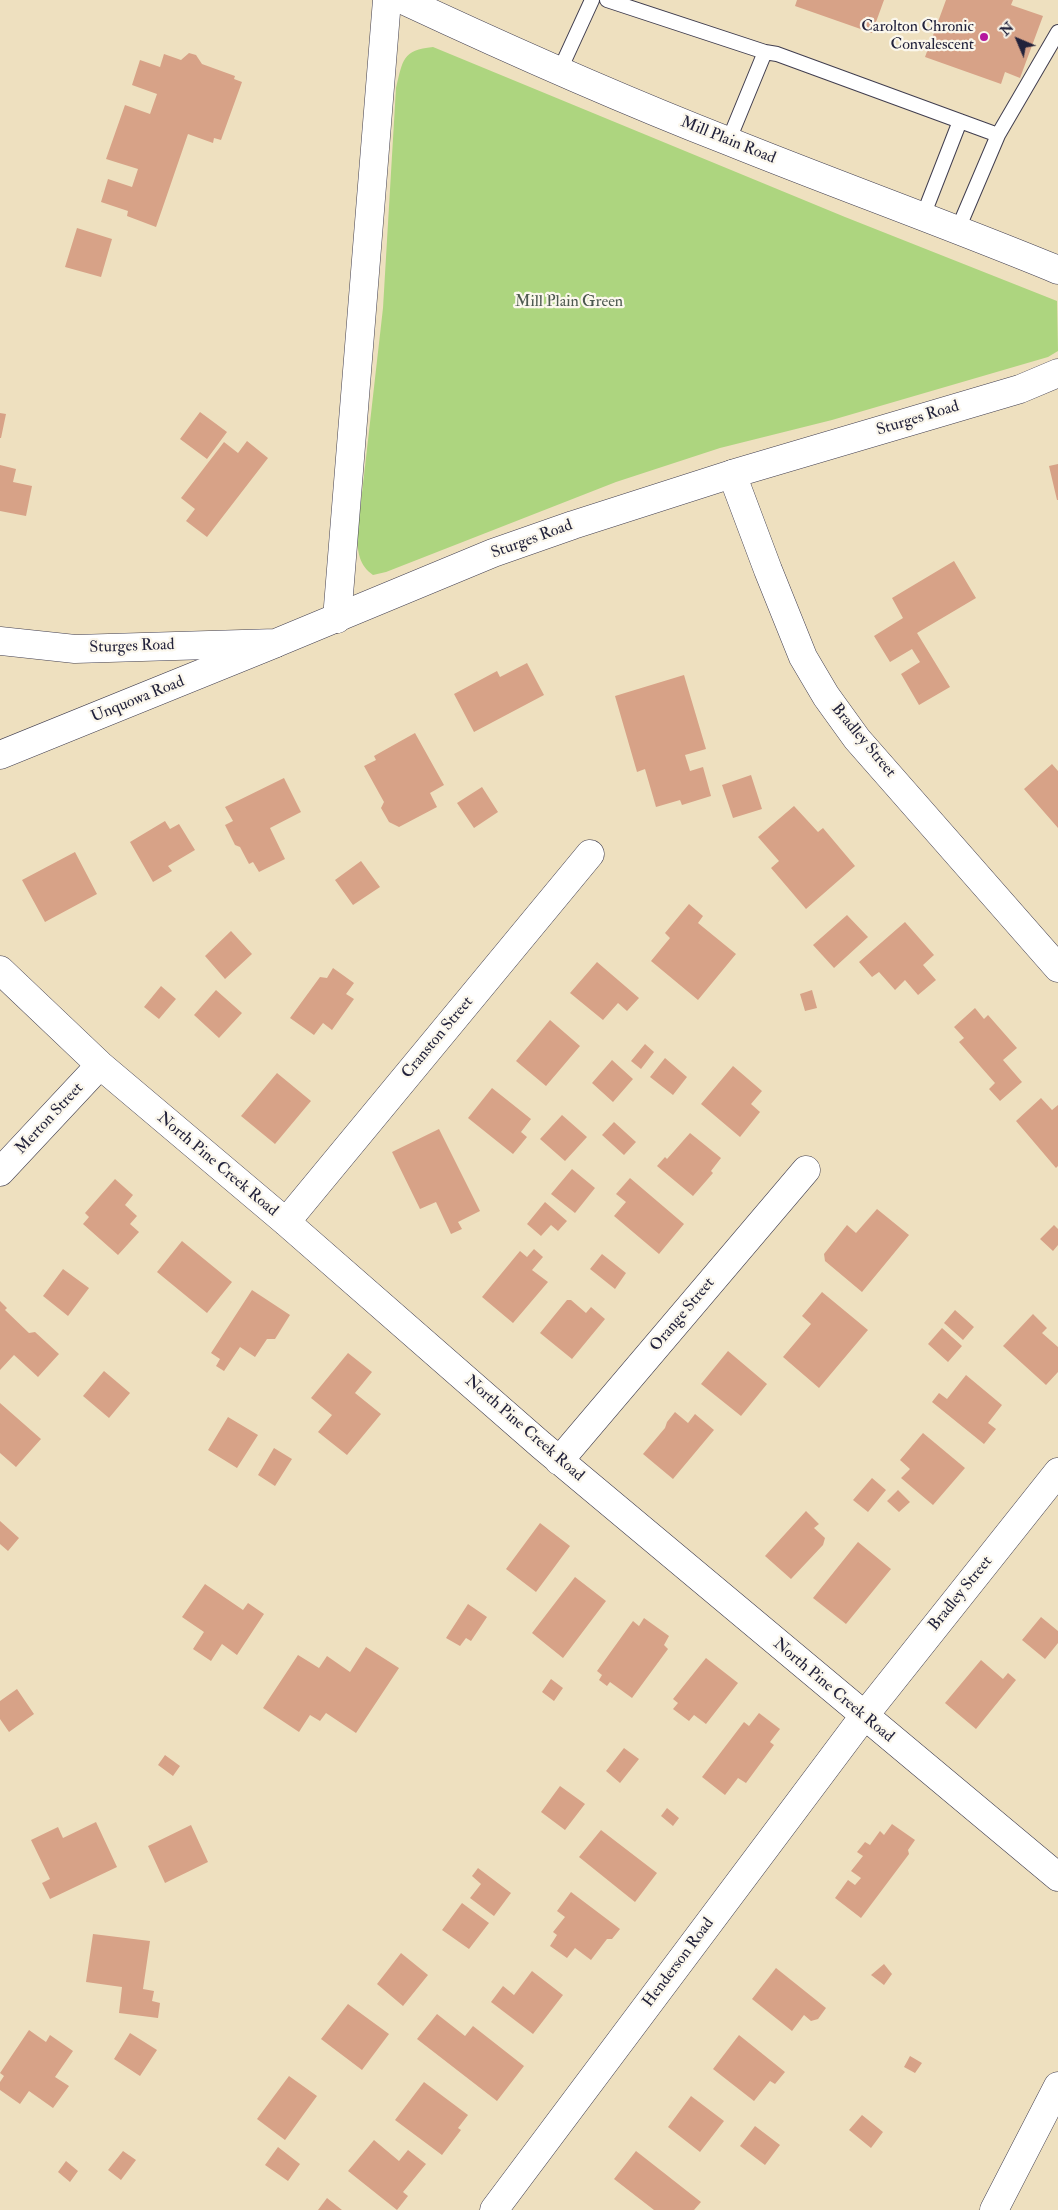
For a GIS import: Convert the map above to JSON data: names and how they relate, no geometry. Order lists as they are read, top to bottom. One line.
{"streets":{"main road":["Mill Plain Road","Sturges Road","Unquowa Road","Bradley Street","Cranston Street","Merton Street","North Pine Creek Road","Orange Street","Henderson Road"]},"crossings":[["Sturges Road","Unquowa Road"],["Sturges Road","Bradley Street"],["Bradley Street","North Pine Creek Road"],["Bradley Street","Henderson Road"],["Cranston Street","North Pine Creek Road"],["Merton Street","North Pine Creek Road"],["North Pine Creek Road","Orange Street"],["North Pine Creek Road","Henderson Road"]],"parks":["Mill Plain Green"],"places":["Carolton Chronic Convalescent"],"north":"top left"}
